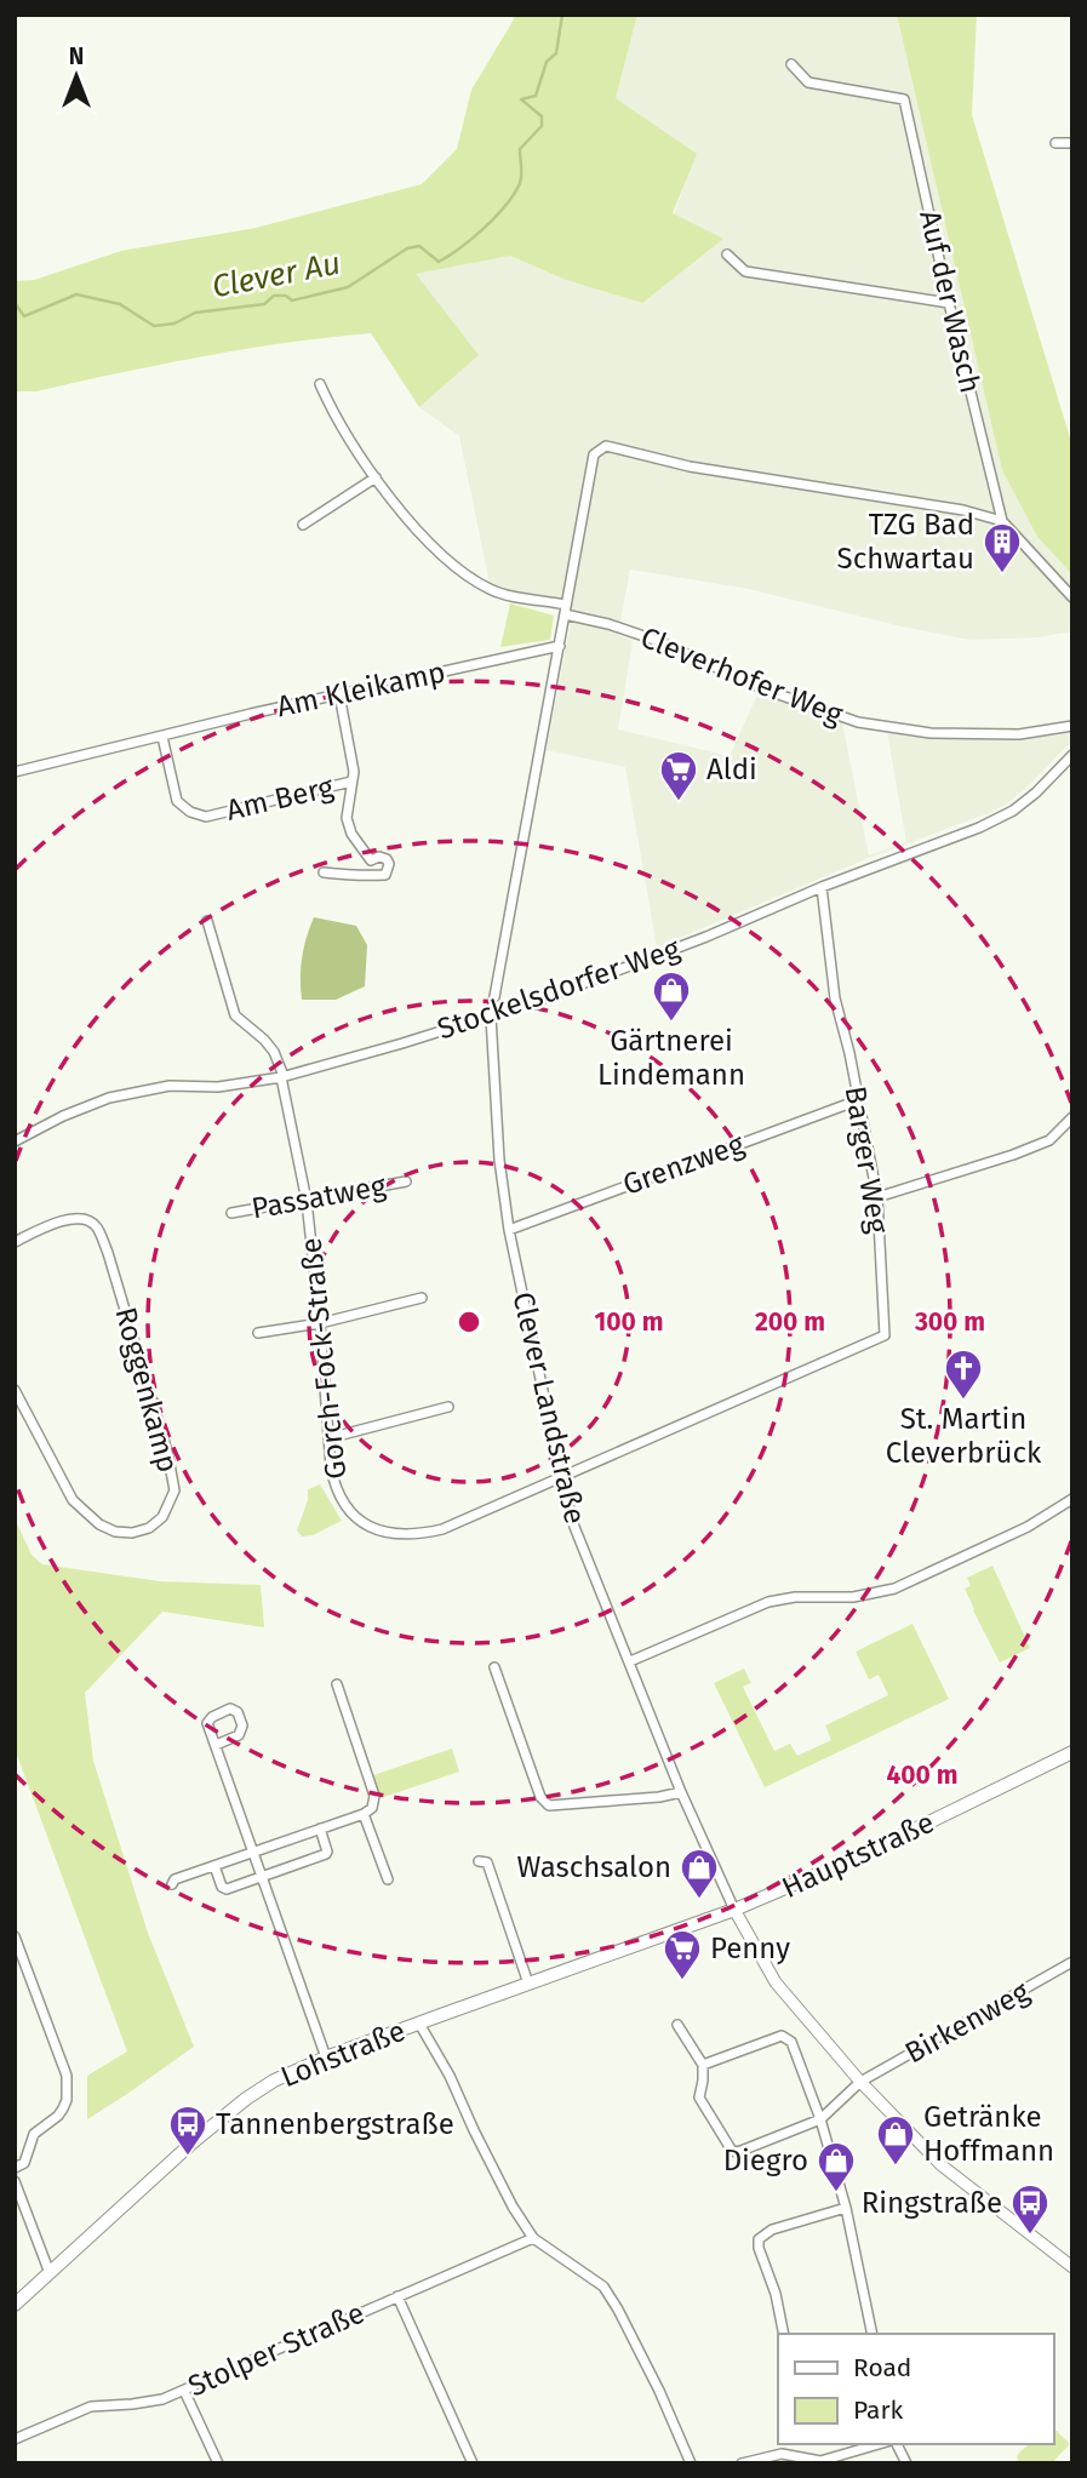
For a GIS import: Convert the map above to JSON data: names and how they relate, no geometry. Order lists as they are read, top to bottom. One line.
{"streets":{"main road":["Hauptstraße","Lohstraße"],"street":["Auf der Wasch","Cleverhofer Weg","Am Kleikamp","Am Berg","Stockelsdorfer Weg","Barger Weg","Grenzweg","Passatweg","Gorch-Fock-Straße","Roggenkamp","Clever Landstraße","Birkenweg","Stolper Straße"]},"crossings":[["Auf der Wasch","Clever Landstraße"],["Cleverhofer Weg","Clever Landstraße"],["Am Kleikamp","Am Berg"],["Am Kleikamp","Clever Landstraße"],["Stockelsdorfer Weg","Barger Weg"],["Stockelsdorfer Weg","Gorch-Fock-Straße"],["Stockelsdorfer Weg","Clever Landstraße"],["Barger Weg","Grenzweg"],["Barger Weg","Gorch-Fock-Straße"],["Barger Weg","Clever Landstraße"],["Grenzweg","Clever Landstraße"],["Passatweg","Gorch-Fock-Straße"],["Gorch-Fock-Straße","Clever Landstraße"],["Clever Landstraße","Hauptstraße"],["Clever Landstraße","Birkenweg"],["Clever Landstraße","Lohstraße"],["Hauptstraße","Lohstraße"]],"water":["Clever Au"],"places":{"building":["TZG Bad Schwartau"],"supermarket":["Aldi","Penny"],"shop":["Gärtnerei Lindemann","Waschsalon","Getränke Hoffmann","Diegro"],"church":["St. Martin Cleverbrück"],"bus stop":["Tannenbergstraße","Ringstraße"]},"legend":["Road","Park"],"north":"top","rings":["100 m","200 m","300 m","400 m"]}
